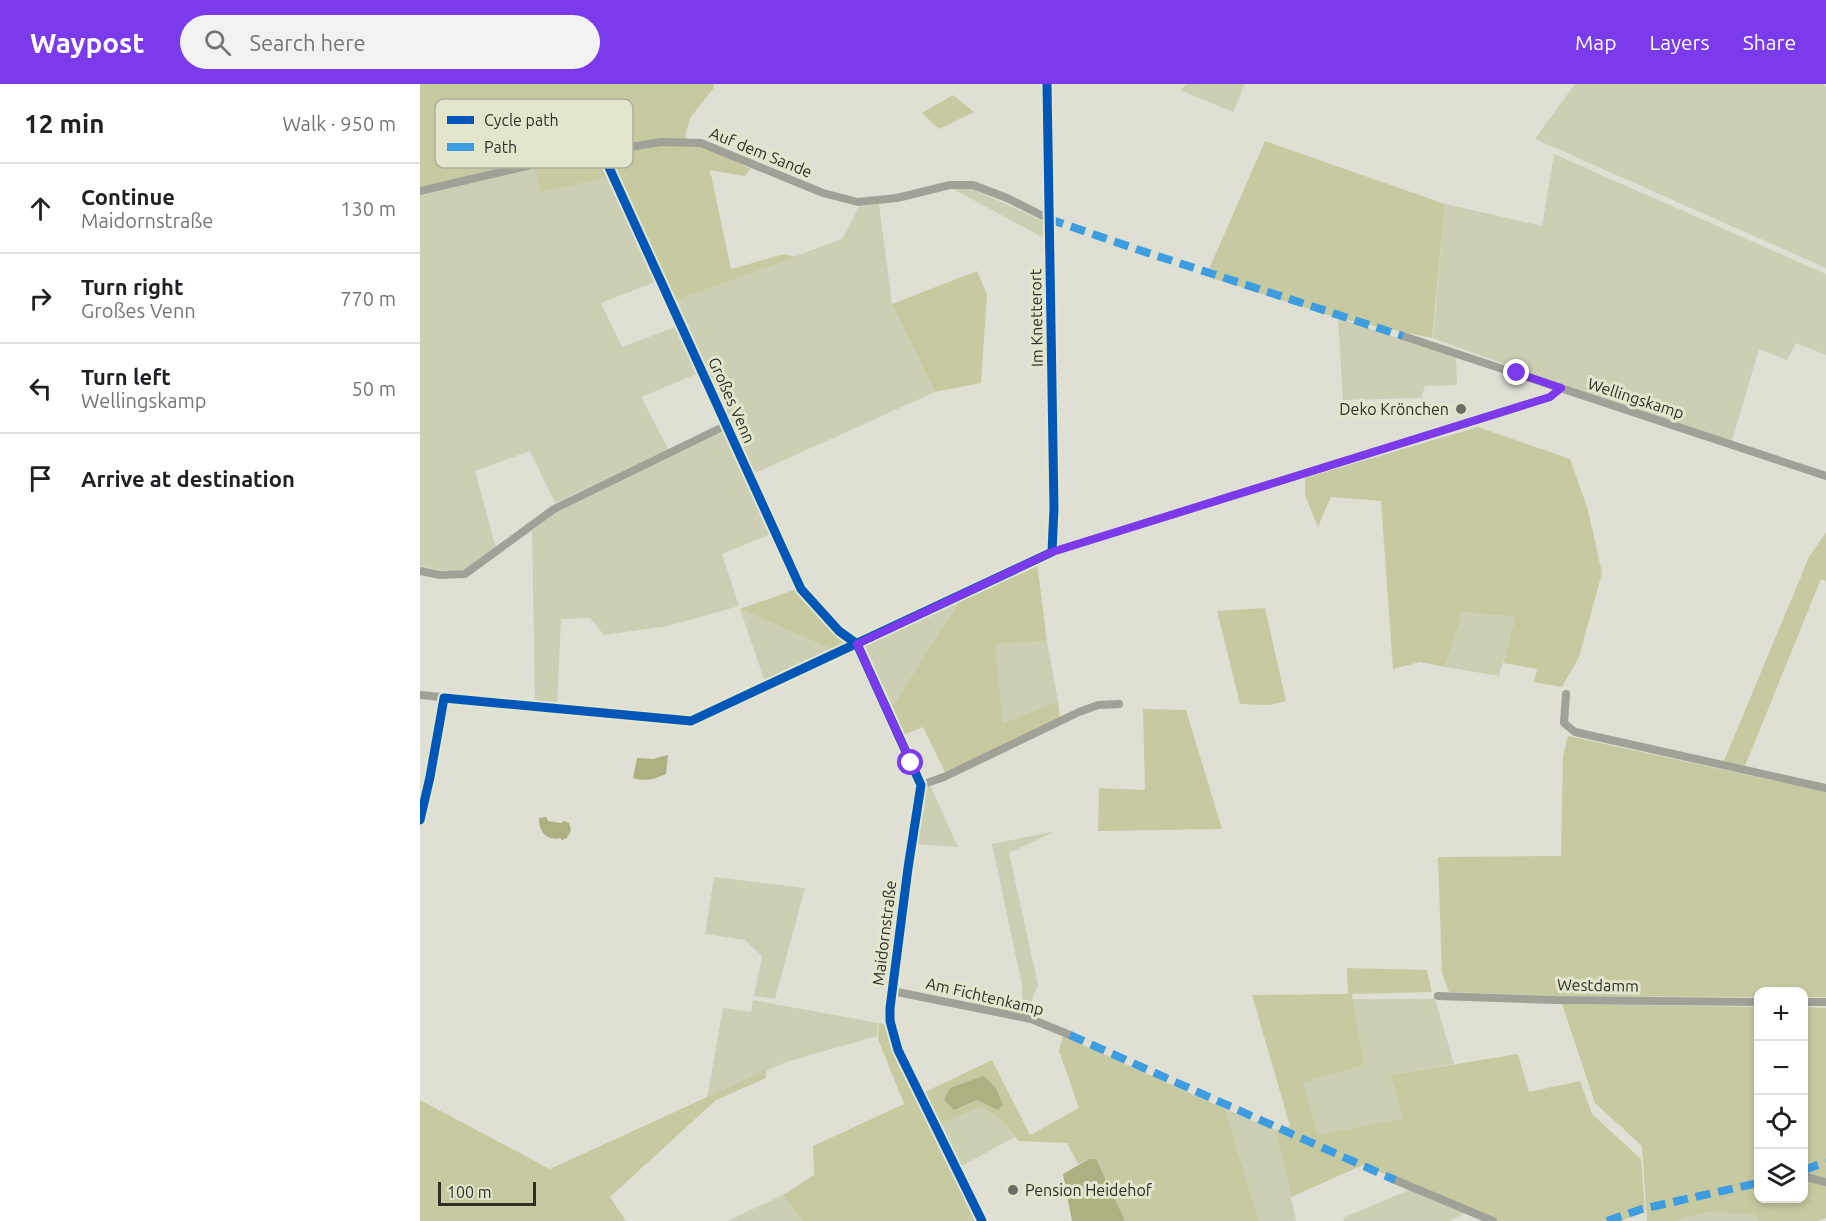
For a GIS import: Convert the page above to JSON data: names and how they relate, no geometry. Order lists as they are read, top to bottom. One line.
{"streets":{"street":["Auf dem Sande","Im Knetterort","Wellingskamp","Großes Venn","Maidornstraße","Westdamm","Am Fichtenkamp"]},"crossings":[["Auf dem Sande","Im Knetterort"],["Maidornstraße","Am Fichtenkamp"]],"places":["Deko Krönchen","Pension Heidehof"],"legend":["Cycle path","Path"],"scale_bar":"100 m","page":{"header":"Waypost","search":"Search here","nav":["Map","Layers","Share"],"heading":["12 min","Walk · 950 m"],"list":[["Continue","Maidornstraße","130 m"],["Turn right","Großes Venn","770 m"],["Turn left","Wellingskamp","50 m"],"Arrive at destination"],"map_buttons":["+","−"],"scale":"100 m"}}
